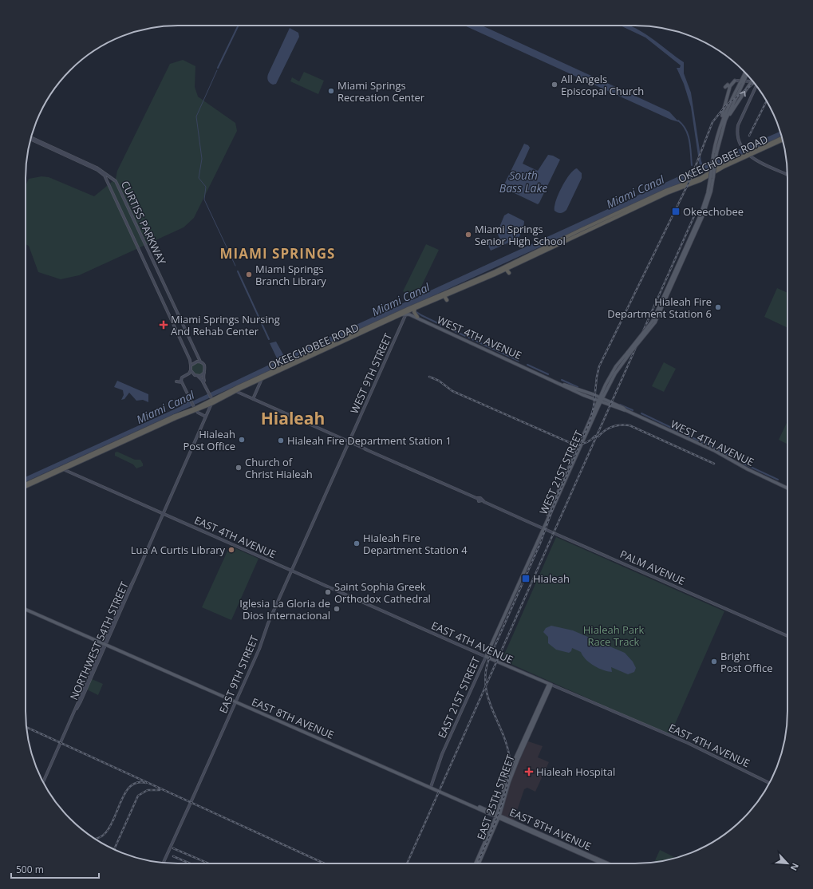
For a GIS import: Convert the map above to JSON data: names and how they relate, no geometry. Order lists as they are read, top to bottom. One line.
{"streets":{"highway":["OKEECHOBEE ROAD"],"main road":["CURTISS PARKWAY","WEST 4TH AVENUE","WEST 9TH STREET","WEST 21ST STREET","EAST 4TH AVENUE","PALM AVENUE","NORTHWEST 54TH STREET","EAST 9TH STREET","EAST 21ST STREET","EAST 8TH AVENUE","EAST 25TH STREET"]},"crossings":[["OKEECHOBEE ROAD","WEST 4TH AVENUE"],["OKEECHOBEE ROAD","WEST 9TH STREET"],["OKEECHOBEE ROAD","EAST 4TH AVENUE"],["OKEECHOBEE ROAD","NORTHWEST 54TH STREET"],["WEST 4TH AVENUE","WEST 9TH STREET"],["WEST 4TH AVENUE","WEST 21ST STREET"],["WEST 9TH STREET","PALM AVENUE"],["WEST 9TH STREET","EAST 9TH STREET"],["WEST 21ST STREET","PALM AVENUE"],["WEST 21ST STREET","EAST 21ST STREET"],["EAST 4TH AVENUE","NORTHWEST 54TH STREET"],["EAST 4TH AVENUE","EAST 9TH STREET"],["EAST 4TH AVENUE","EAST 21ST STREET"],["EAST 4TH AVENUE","EAST 25TH STREET"],["PALM AVENUE","EAST 9TH STREET"],["PALM AVENUE","EAST 21ST STREET"],["NORTHWEST 54TH STREET","EAST 8TH AVENUE"],["EAST 9TH STREET","EAST 8TH AVENUE"],["EAST 21ST STREET","EAST 8TH AVENUE"],["EAST 8TH AVENUE","EAST 25TH STREET"]],"districts":["MIAMI SPRINGS","Hialeah"],"water":["South Bass Lake","Miami Canal"],"parks":["Hialeah Park Race Track"],"places":{"other":["All Angels Episcopal Church","Miami Springs Recreation Center","Miami Springs Senior High School","Miami Springs Branch Library","Hialeah Fire Department Station 6","Hialeah Post Office","Hialeah Fire Department Station 1","Church of Christ Hialeah","Hialeah Fire Department Station 4","Lua A Curtis Library","Saint Sophia Greek Orthodox Cathedral","Iglesia La Gloria de Dios Internacional","Bright Post Office"],"transit":["Okeechobee","Hialeah"],"health":["Miami Springs Nursing And Rehab Center","Hialeah Hospital"]},"scale_bar":"500 m","north":"bottom right"}
